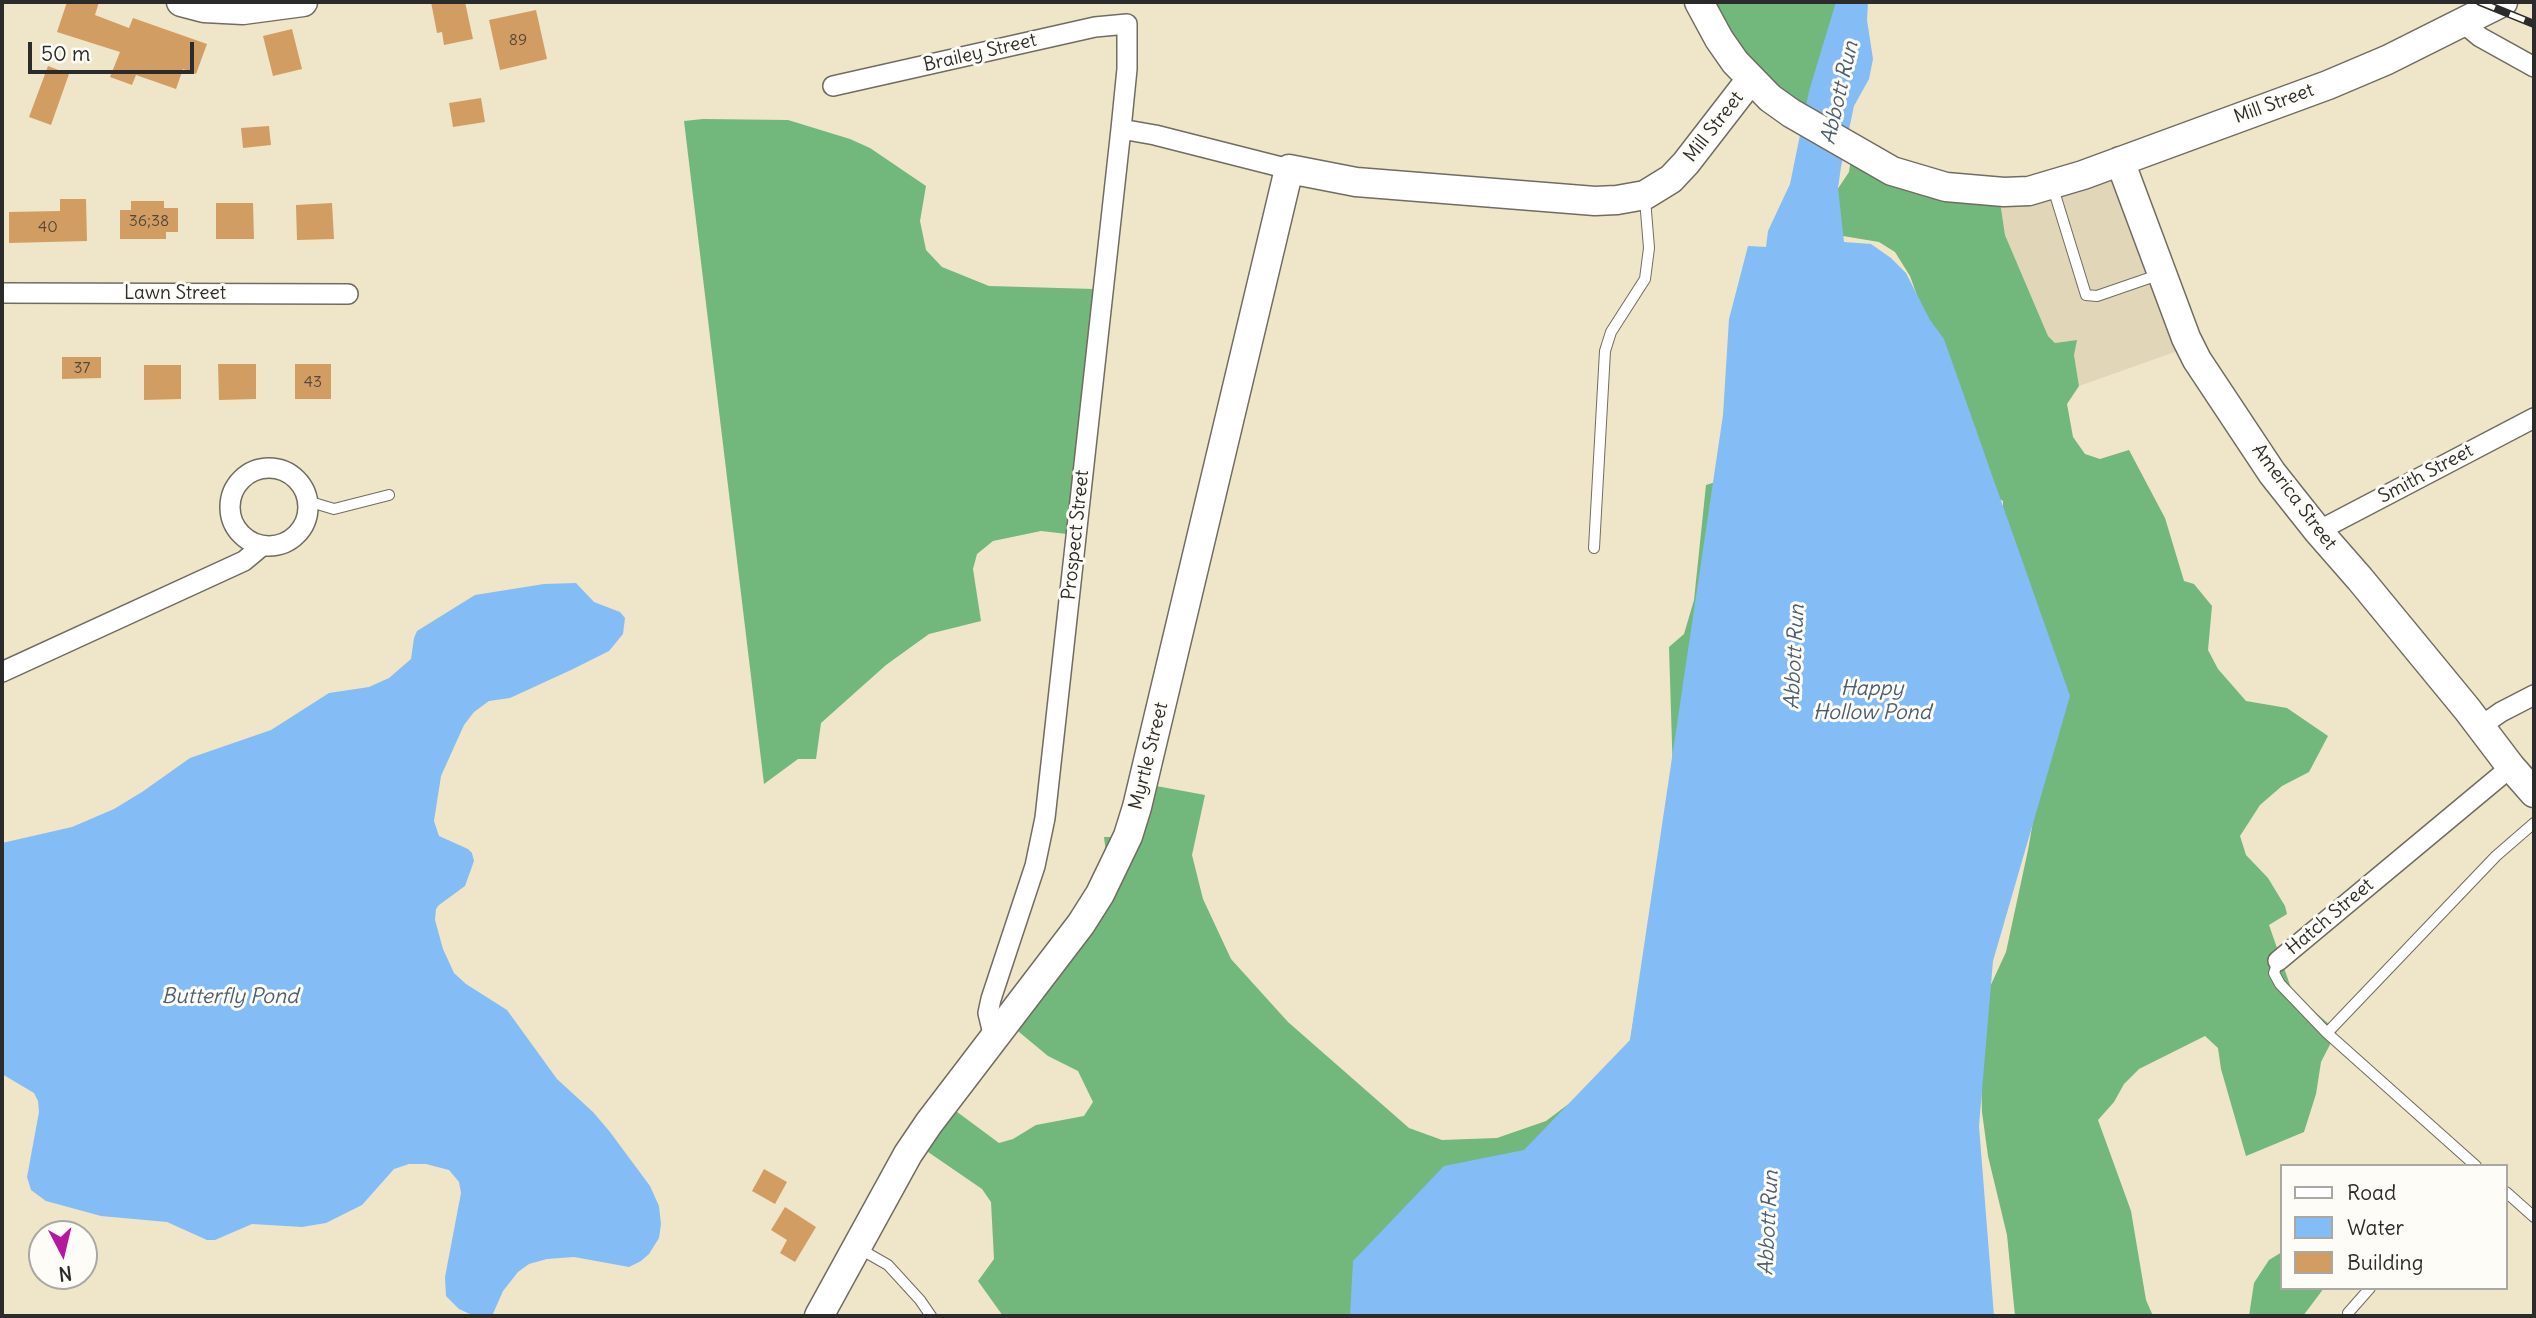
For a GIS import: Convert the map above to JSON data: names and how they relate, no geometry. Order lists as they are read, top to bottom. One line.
{"streets":{"street":["Brailey Street","Mill Street","Lawn Street","Smith Street","America Street","Prospect Street","Myrtle Street","Hatch Street"]},"crossings":[["Brailey Street","Prospect Street"],["Mill Street","America Street"],["Mill Street","Prospect Street"],["Mill Street","Myrtle Street"],["Smith Street","America Street"],["America Street","Hatch Street"],["Prospect Street","Myrtle Street"]],"water":["Abbott Run","Happy Hollow Pond","Butterfly Pond"],"house_numbers":["89","36;38","40","37","43"],"legend":["Road","Water","Building"],"scale_bar":"50 m","north":"bottom"}
